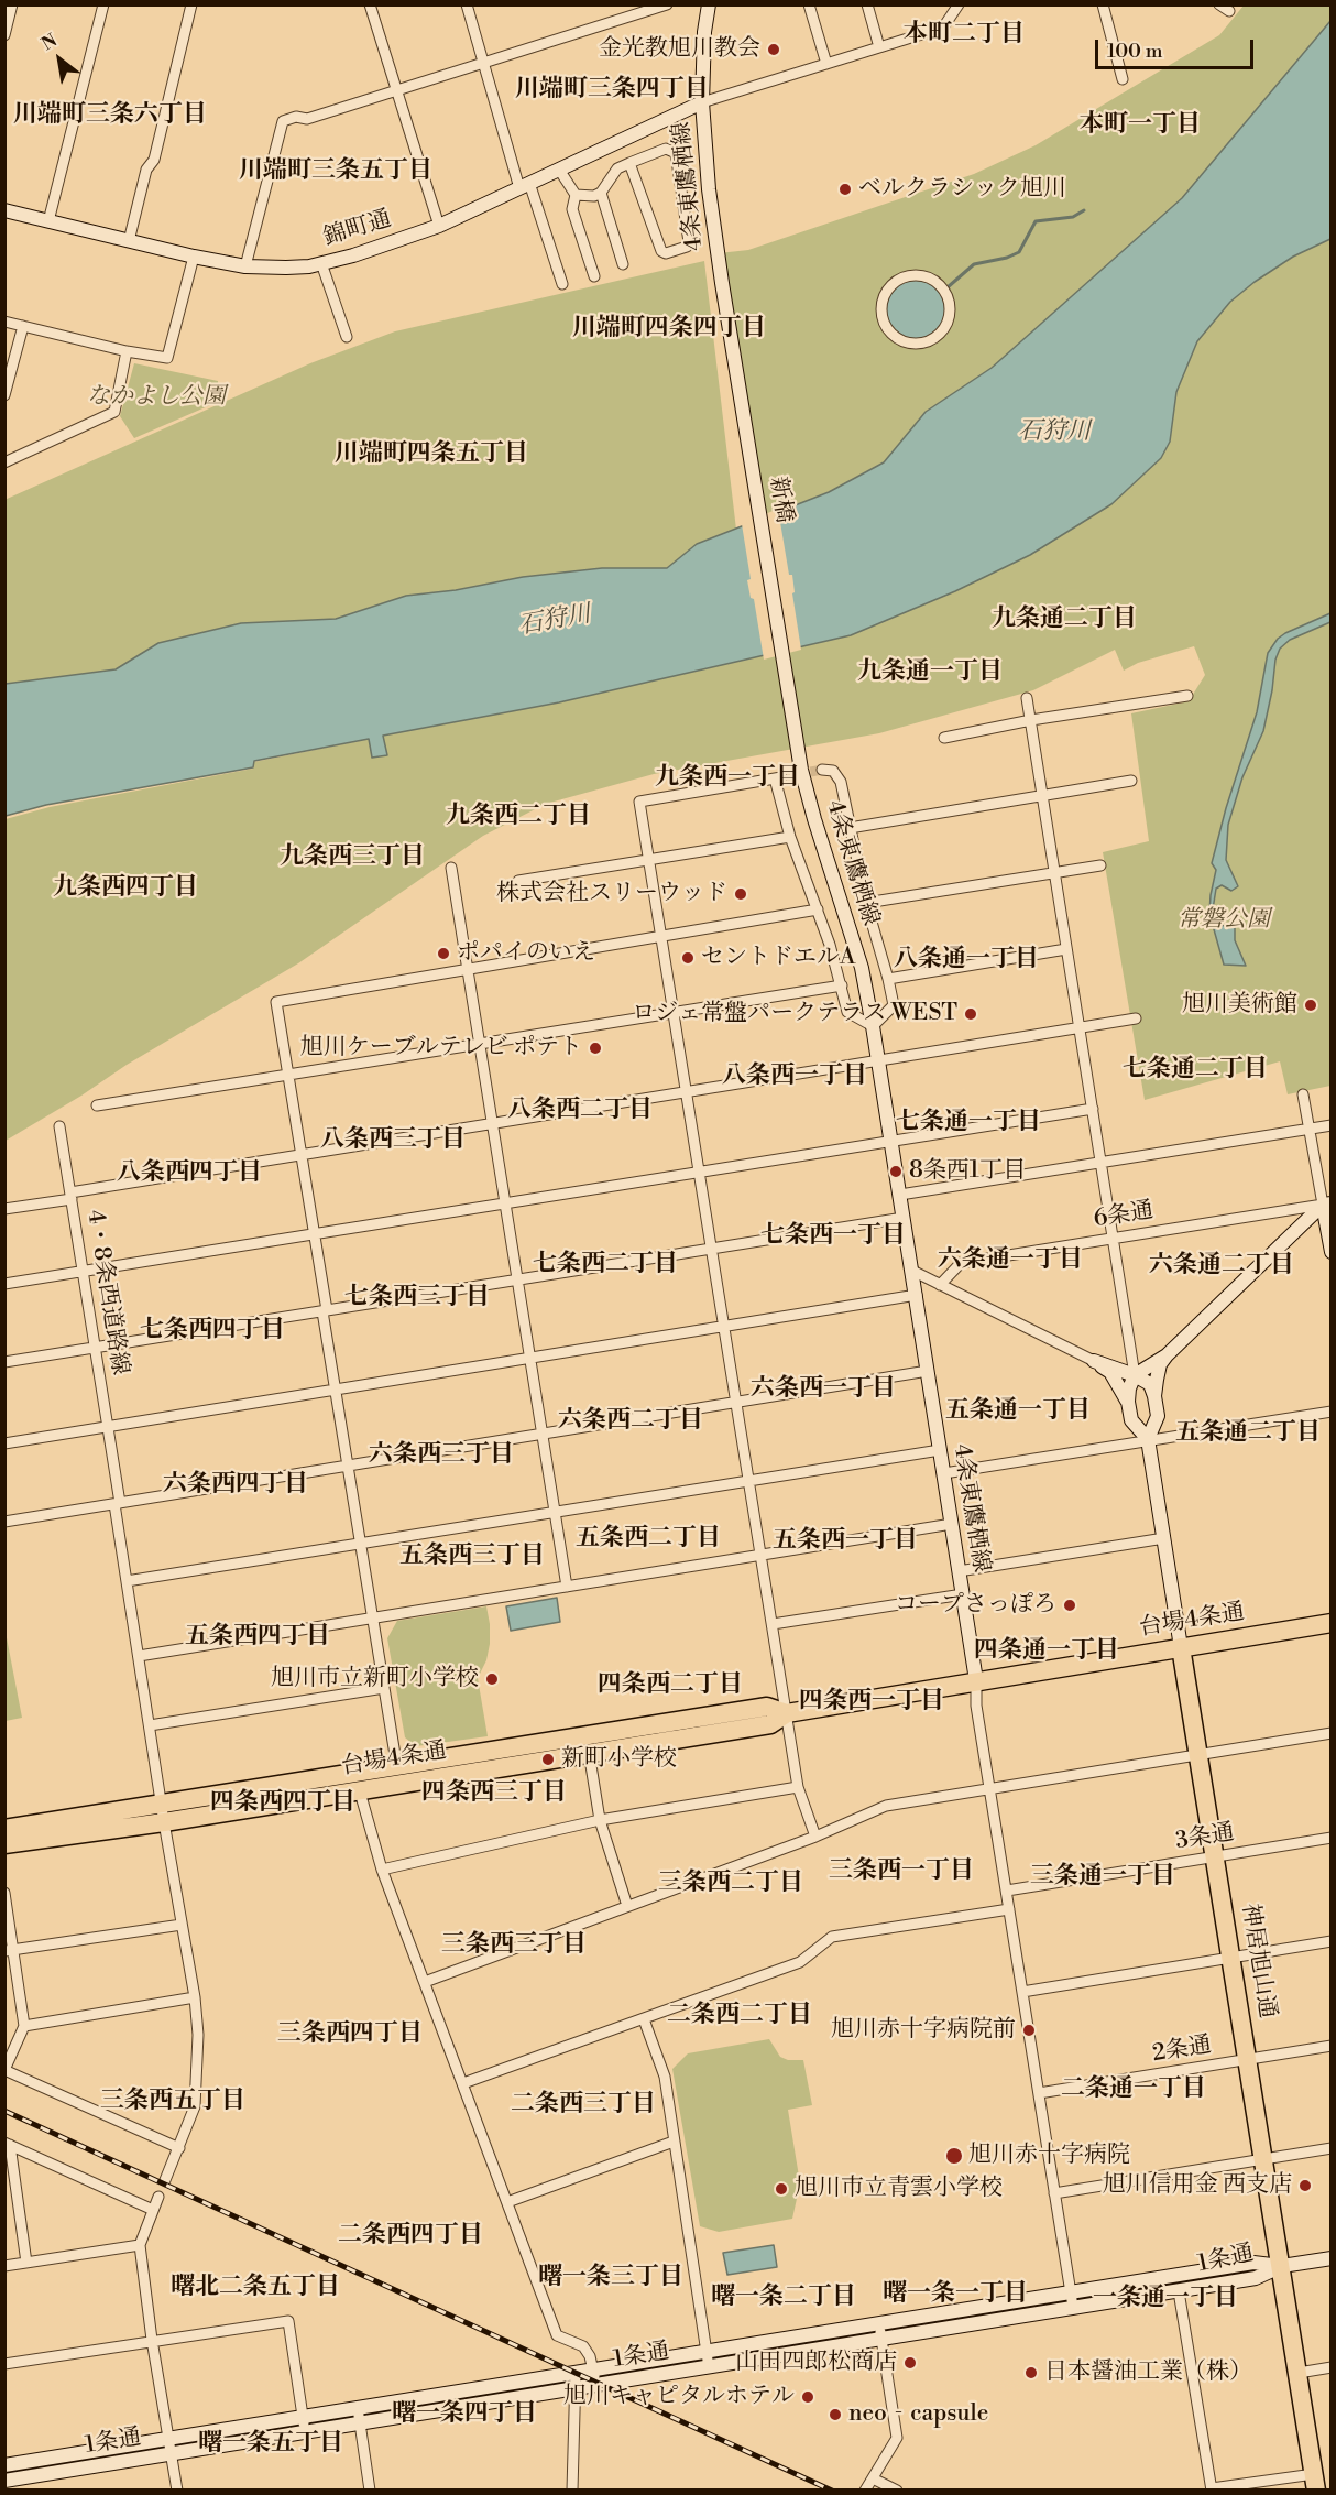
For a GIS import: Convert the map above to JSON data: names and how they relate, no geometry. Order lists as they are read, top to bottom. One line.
{"streets":{"highway":["台場4条通","神居旭山通"],"street":["4条東鷹栖線","錦町通","新橋","6条通","4・8条西道路線","3条通","2条通","1条通"]},"crossings":[["4条東鷹栖線","錦町通"],["4条東鷹栖線","新橋"],["4条東鷹栖線","4・8条西道路線"],["4条東鷹栖線","台場4条通"],["6条通","神居旭山通"],["4・8条西道路線","台場4条通"],["台場4条通","神居旭山通"],["3条通","神居旭山通"],["神居旭山通","2条通"],["神居旭山通","1条通"]],"districts":["本町二丁目","川端町三条四丁目","川端町三条六丁目","本町一丁目","川端町三条五丁目","川端町四条四丁目","川端町四条五丁目","九条通二丁目","九条通一丁目","九条西一丁目","九条西二丁目","九条西三丁目","九条西四丁目","八条通一丁目","七条通二丁目","八条西一丁目","八条西二丁目","七条通一丁目","八条西三丁目","八条西四丁目","七条西一丁目","六条通一丁目","七条西二丁目","六条通二丁目","七条西三丁目","七条西四丁目","六条西一丁目","五条通一丁目","六条西二丁目","五条通二丁目","六条西三丁目","六条西四丁目","五条西二丁目","五条西一丁目","五条西三丁目","五条西四丁目","四条通一丁目","四条西二丁目","四条西一丁目","四条西三丁目","四条西四丁目","三条西一丁目","三条通一丁目","三条西二丁目","三条西三丁目","二条西二丁目","三条西四丁目","二条通一丁目","三条西五丁目","二条西三丁目","二条西四丁目","曙一条三丁目","曙北二条五丁目","曙一条一丁目","曙一条二丁目","一条通一丁目","曙一条四丁目","曙一条五丁目"],"water":["石狩川"],"parks":["なかよし公園","常磐公園"],"places":["金光教旭川教会","ベルクラシック旭川","株式会社スリーウッド","ポパイのいえ","セントドエルA","旭川美術館","ロジェ常盤パークテラス WEST","旭川ケーブルテレビ ポテト","8条西1丁目","コープさっぽろ","旭川市立新町小学校","新町小学校","旭川赤十字病院前","旭川赤十字病院","旭川信用金 西支店","旭川市立青雲小学校","山田四郎松商店","日本醤油工業（株）","旭川キャピタルホテル","neo‐capsule"],"scale_bar":"100 m","north":"top left"}
